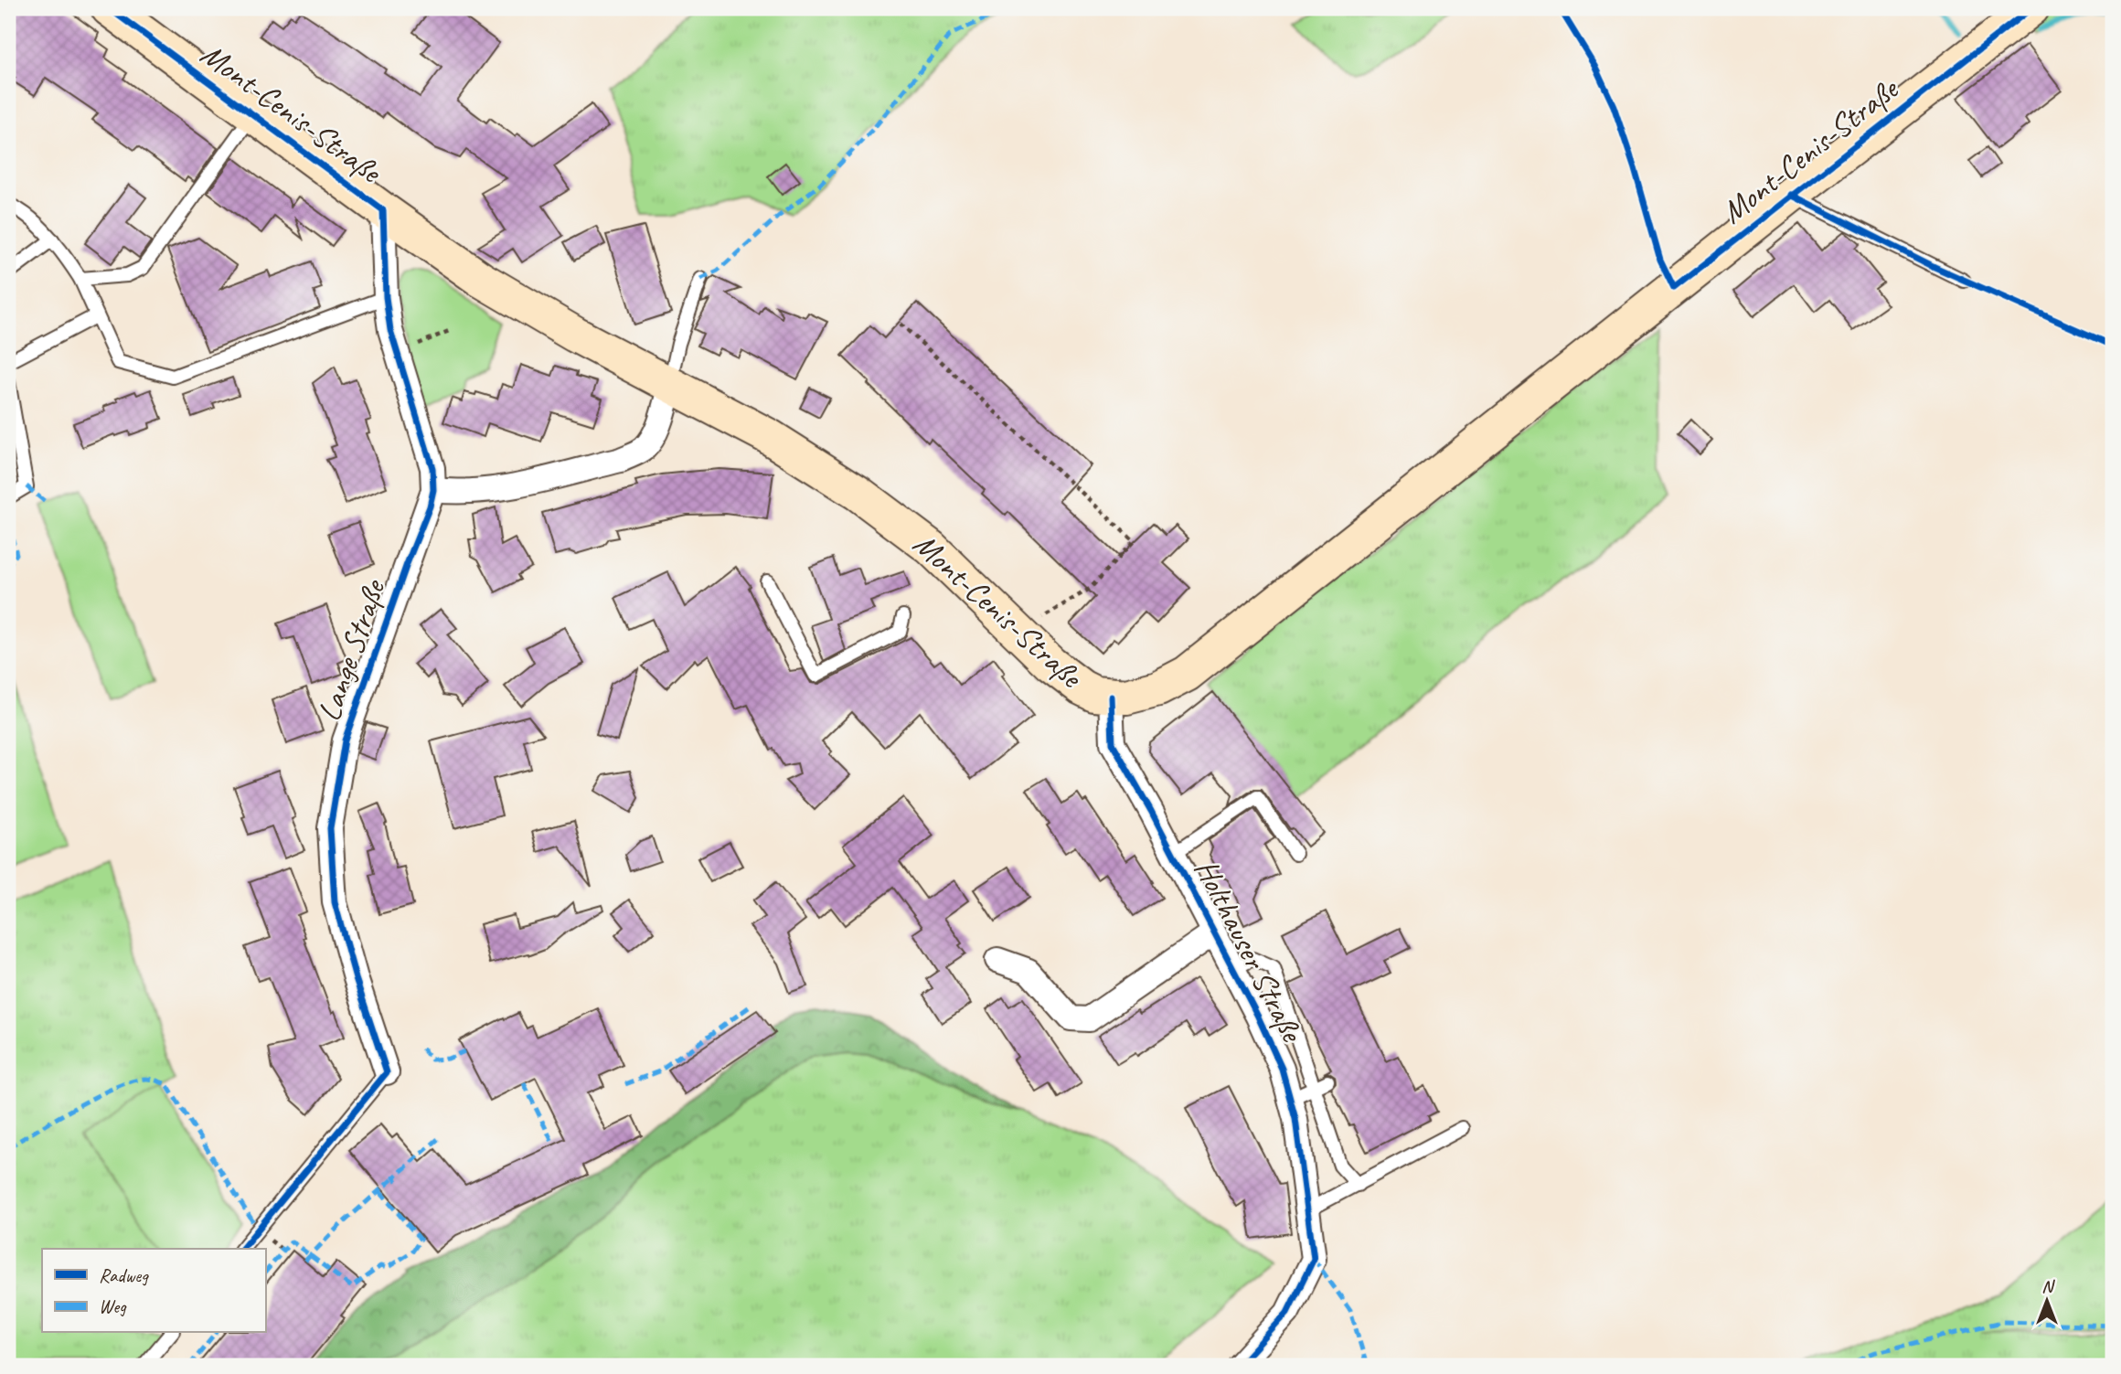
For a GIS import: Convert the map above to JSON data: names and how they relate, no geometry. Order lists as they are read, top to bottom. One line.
{"streets":{"main road":["Mont-Cenis-Straße"],"street":["Lange Straße","Holthauser Straße"]},"crossings":[["Mont-Cenis-Straße","Lange Straße"],["Mont-Cenis-Straße","Holthauser Straße"]],"legend":["Radweg","Weg"],"north":"top"}
